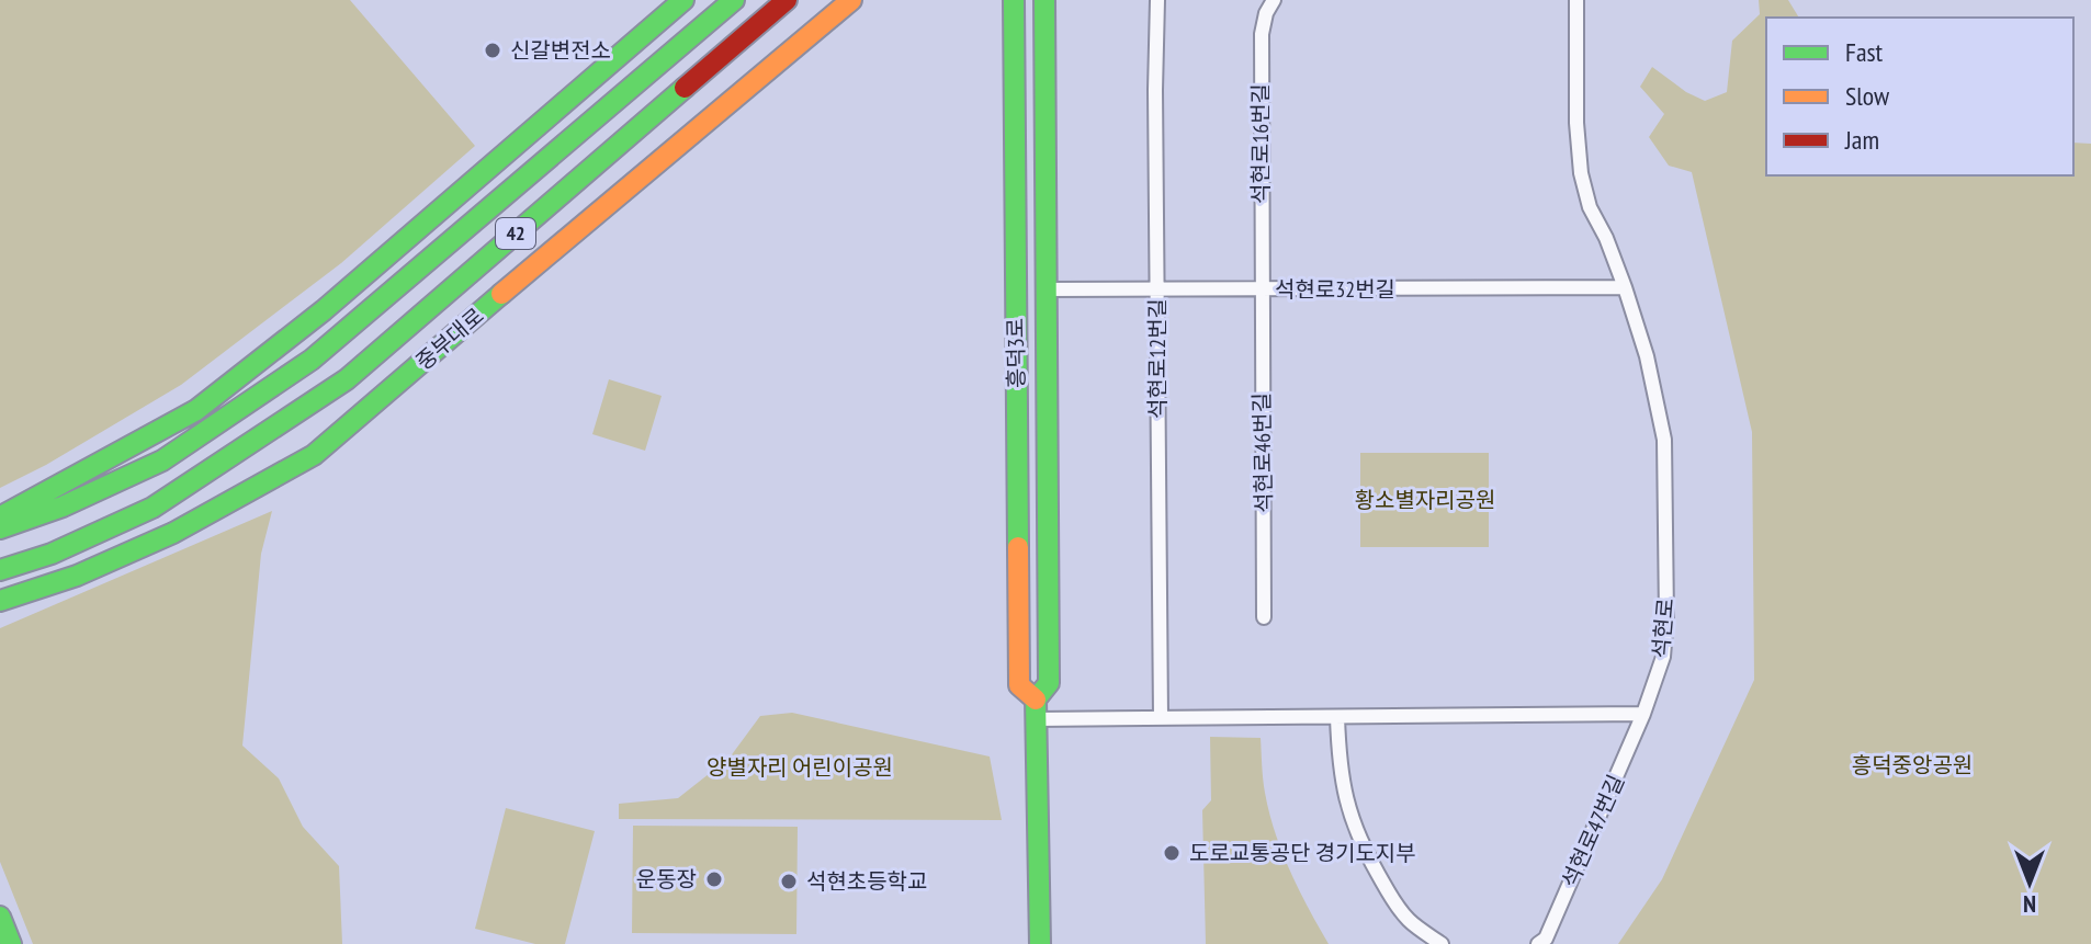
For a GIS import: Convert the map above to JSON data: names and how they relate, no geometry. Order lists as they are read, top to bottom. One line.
{"streets":{"main road":["42","중부대로","흥덕3로"],"street":["석현로16번길","석현로32번길","석현로12번길","석현로46번길","석현로","석현로47번길"]},"crossings":[["석현로16번길","석현로32번길"],["석현로16번길","석현로46번길"],["석현로32번길","흥덕3로"],["석현로32번길","석현로12번길"],["석현로32번길","석현로46번길"],["석현로32번길","석현로"],["석현로","석현로47번길"]],"parks":["황소별자리공원","흥덕중앙공원","양별자리 어린이공원"],"places":["신갈변전소","도로교통공단 경기도지부","운동장","석현초등학교"],"legend":["Fast","Slow","Jam"],"north":"bottom"}
